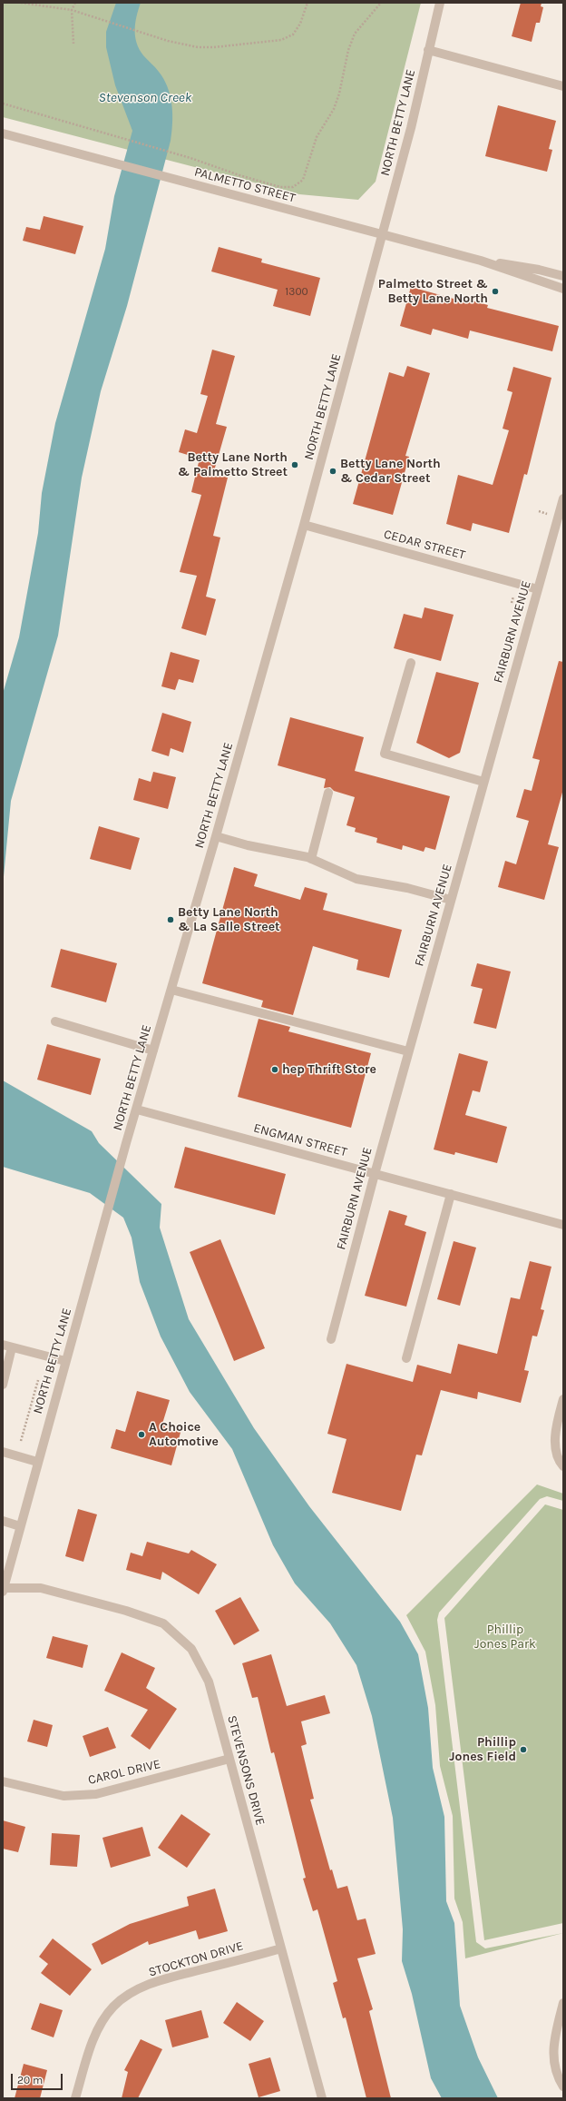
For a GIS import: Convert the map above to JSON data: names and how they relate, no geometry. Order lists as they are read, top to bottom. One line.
{"streets":{"street":["NORTH BETTY LANE","PALMETTO STREET","CEDAR STREET","FAIRBURN AVENUE","ENGMAN STREET","STEVENSONS DRIVE","CAROL DRIVE","STOCKTON DRIVE"]},"crossings":[["NORTH BETTY LANE","PALMETTO STREET"],["NORTH BETTY LANE","CEDAR STREET"],["NORTH BETTY LANE","ENGMAN STREET"],["NORTH BETTY LANE","STEVENSONS DRIVE"],["CEDAR STREET","FAIRBURN AVENUE"],["FAIRBURN AVENUE","ENGMAN STREET"],["STEVENSONS DRIVE","CAROL DRIVE"],["STEVENSONS DRIVE","STOCKTON DRIVE"]],"water":["Stevenson Creek"],"parks":["Phillip Jones Park"],"places":["Palmetto Street & Betty Lane North","Betty Lane North & Palmetto Street","Betty Lane North & Cedar Street","Betty Lane North & La Salle Street","hep Thrift Store","A Choice Automotive","Phillip Jones Field"],"house_numbers":["1300"],"scale_bar":"20 m"}
